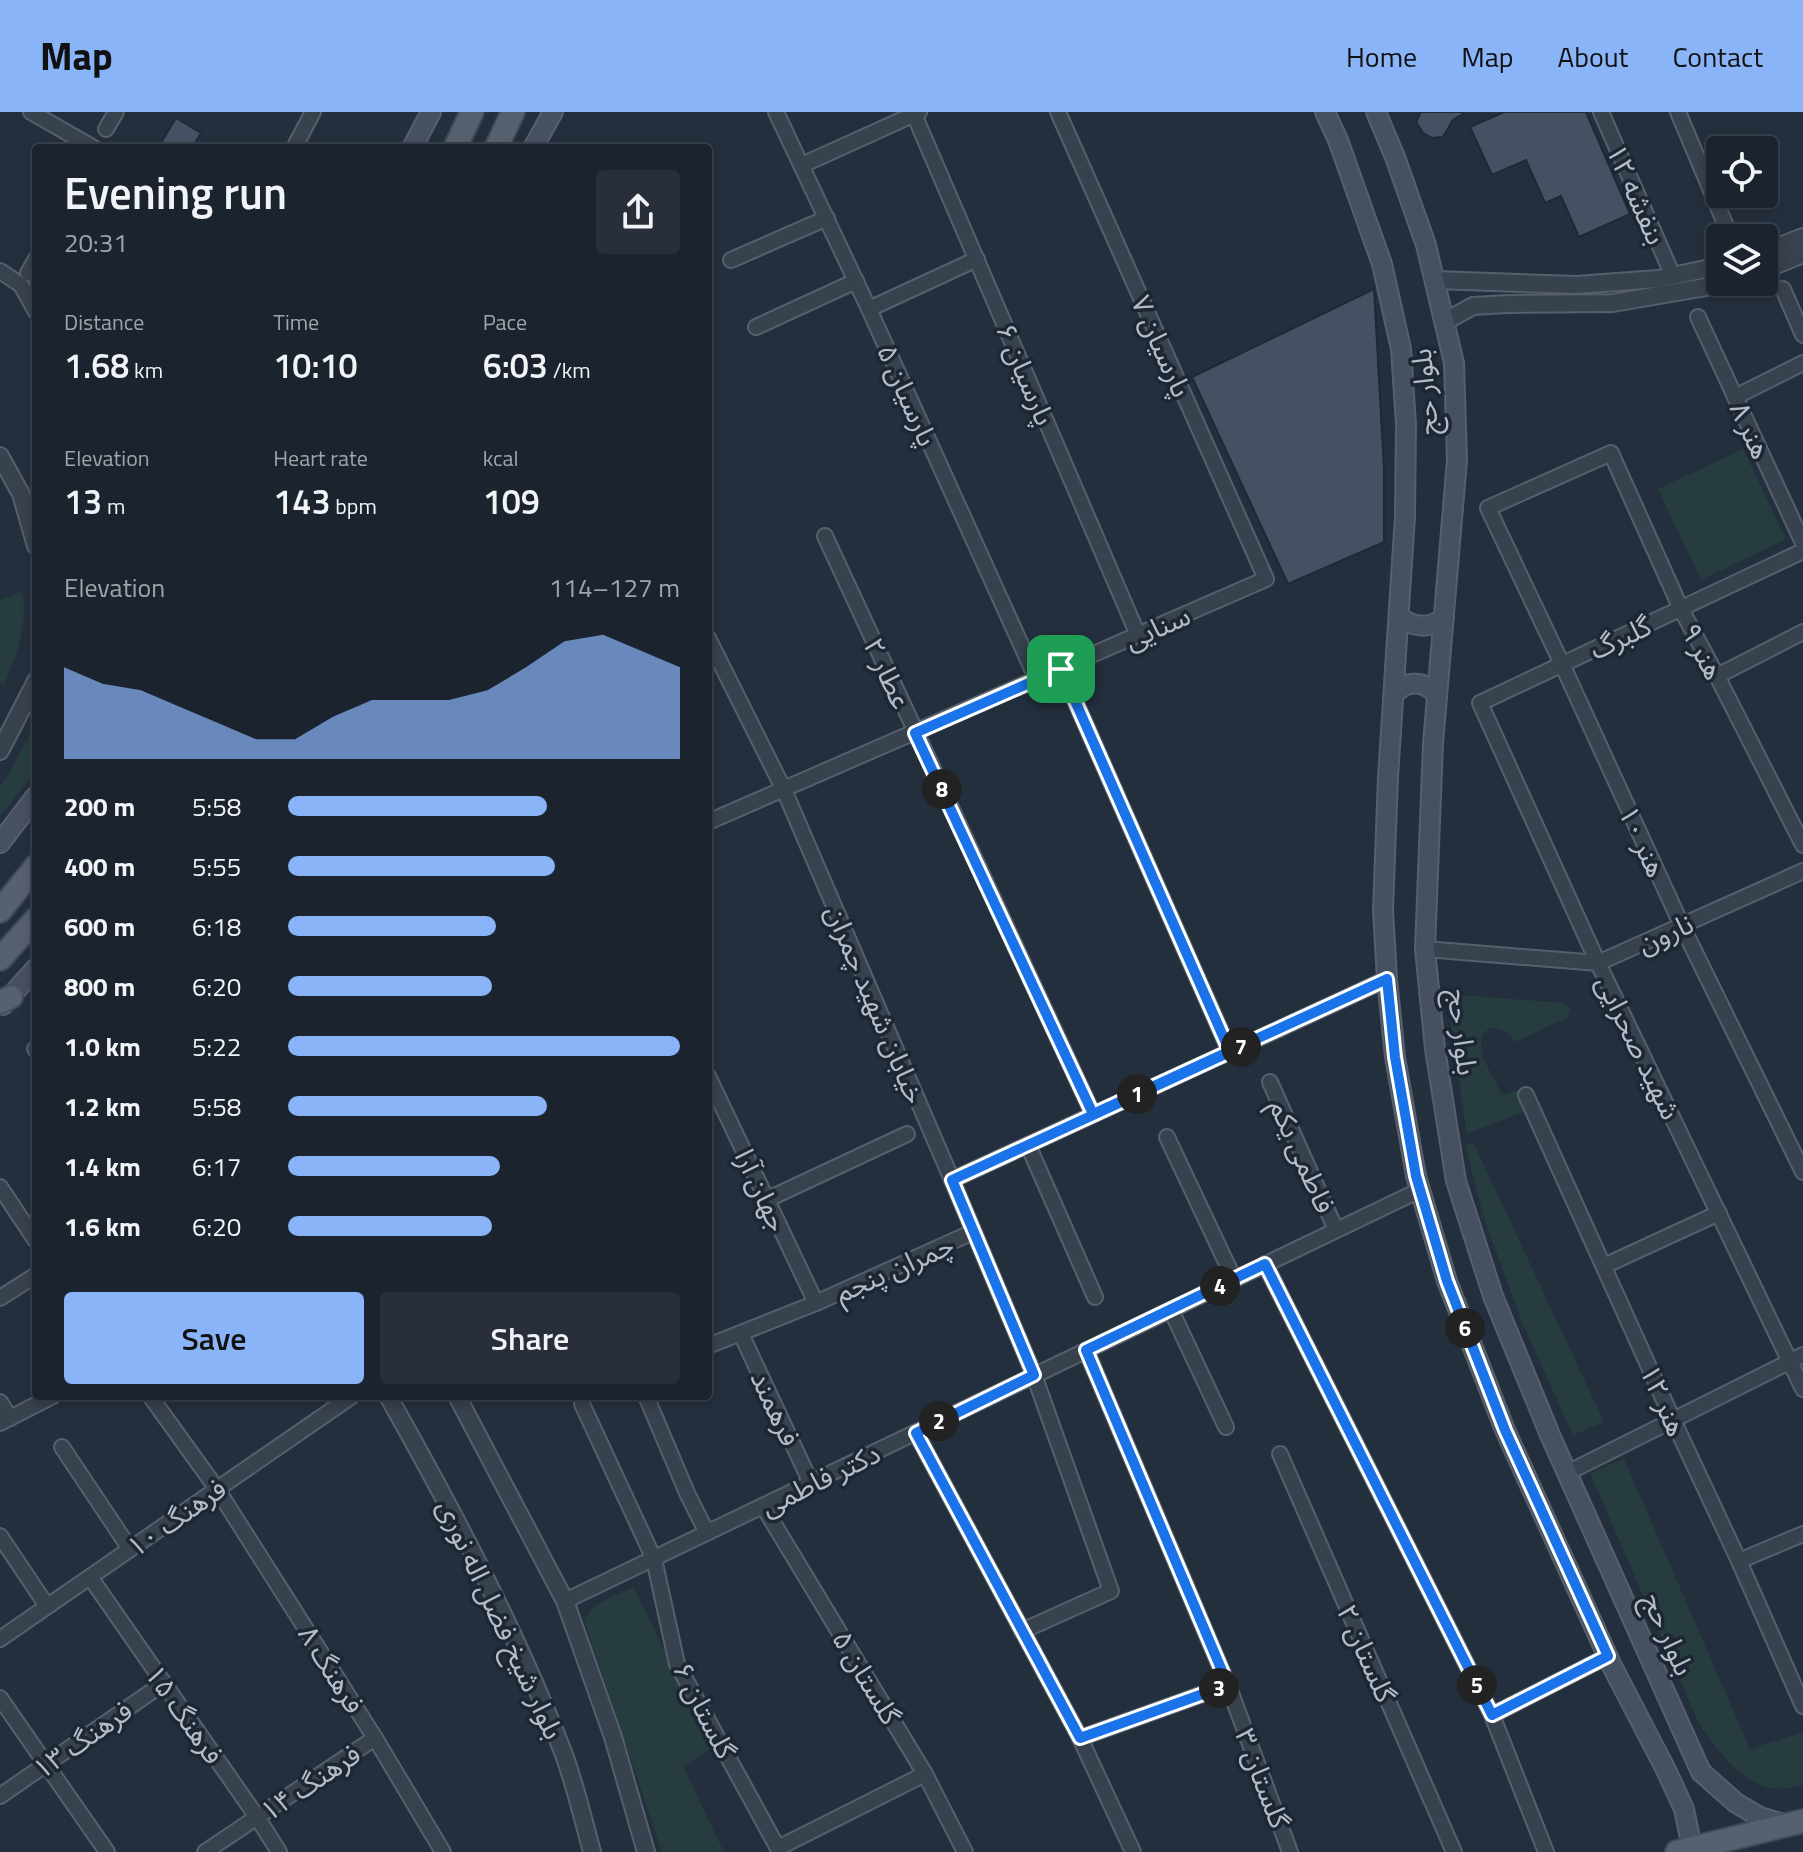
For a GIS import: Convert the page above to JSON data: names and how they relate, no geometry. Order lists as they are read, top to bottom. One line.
{"streets":{"main road":["بلوار حج"],"street":["بنفشه ۱۲","پارسیان ۷","پارسیان ۶","پارسیان ۵","هنر ۸","سنایی","گلبرگ","هنر ۹","عطار ۲","هنر ۱۰","نارون","خیابان شهید چمران","شهید صحرایی","فاطمی یکم","جهان آرا","چمران پنجم","هنر ۱۲","فرهمند","دکتر فاطمی","فرهنگ ۱۰","بلوار شیخ فضل اله نوری","گلستان ۲","فرهنگ ۸","گلستان ۵","گلستان ۶","فرهنگ ۱۵","فرهنگ ۱۳","گلستان ۳","فرهنگ ۱۴"]},"crossings":[["پارسیان ۷","سنایی"],["پارسیان ۶","سنایی"],["بلوار حج","نارون"],["بلوار حج","دکتر فاطمی"],["پارسیان ۵","سنایی"],["سنایی","عطار ۲"],["سنایی","خیابان شهید چمران"],["گلبرگ","هنر ۹"],["گلبرگ","هنر ۱۰"],["گلبرگ","شهید صحرایی"],["هنر ۹","هنر ۱۰"],["هنر ۱۰","نارون"],["نارون","شهید صحرایی"],["خیابان شهید چمران","چمران پنجم"],["خیابان شهید چمران","دکتر فاطمی"],["فاطمی یکم","دکتر فاطمی"],["جهان آرا","چمران پنجم"],["چمران پنجم","فرهمند"],["فرهمند","دکتر فاطمی"],["دکتر فاطمی","بلوار شیخ فضل اله نوری"],["دکتر فاطمی","گلستان ۵"],["دکتر فاطمی","گلستان ۶"],["دکتر فاطمی","گلستان ۳"],["فرهنگ ۱۰","فرهنگ ۸"],["فرهنگ ۱۰","فرهنگ ۱۵"],["فرهنگ ۸","فرهنگ ۱۴"],["فرهنگ ۱۵","فرهنگ ۱۳"],["فرهنگ ۱۵","فرهنگ ۱۴"]],"page":{"header":"Map","nav":["Home","Map","About","Contact"],"heading":["Evening run","20:31"],"stats":[["Distance","1.68 km"],["Time","10:10"],["Pace","6:03 /km"],["Elevation","13 m"],["Heart rate","143 bpm"],["kcal","109"]],"chart":["Elevation","114–127 m"],"pins":["8","7","1","4","6","2","5","3"],"list":[{"name":"200 m","note":"5:58"},{"name":"400 m","note":"5:55"},{"name":"600 m","note":"6:18"},{"name":"800 m","note":"6:20"},{"name":"1.0 km","note":"5:22"},{"name":"1.2 km","note":"5:58"},{"name":"1.4 km","note":"6:17"},{"name":"1.6 km","note":"6:20"}],"buttons":["Save","Share"]}}
